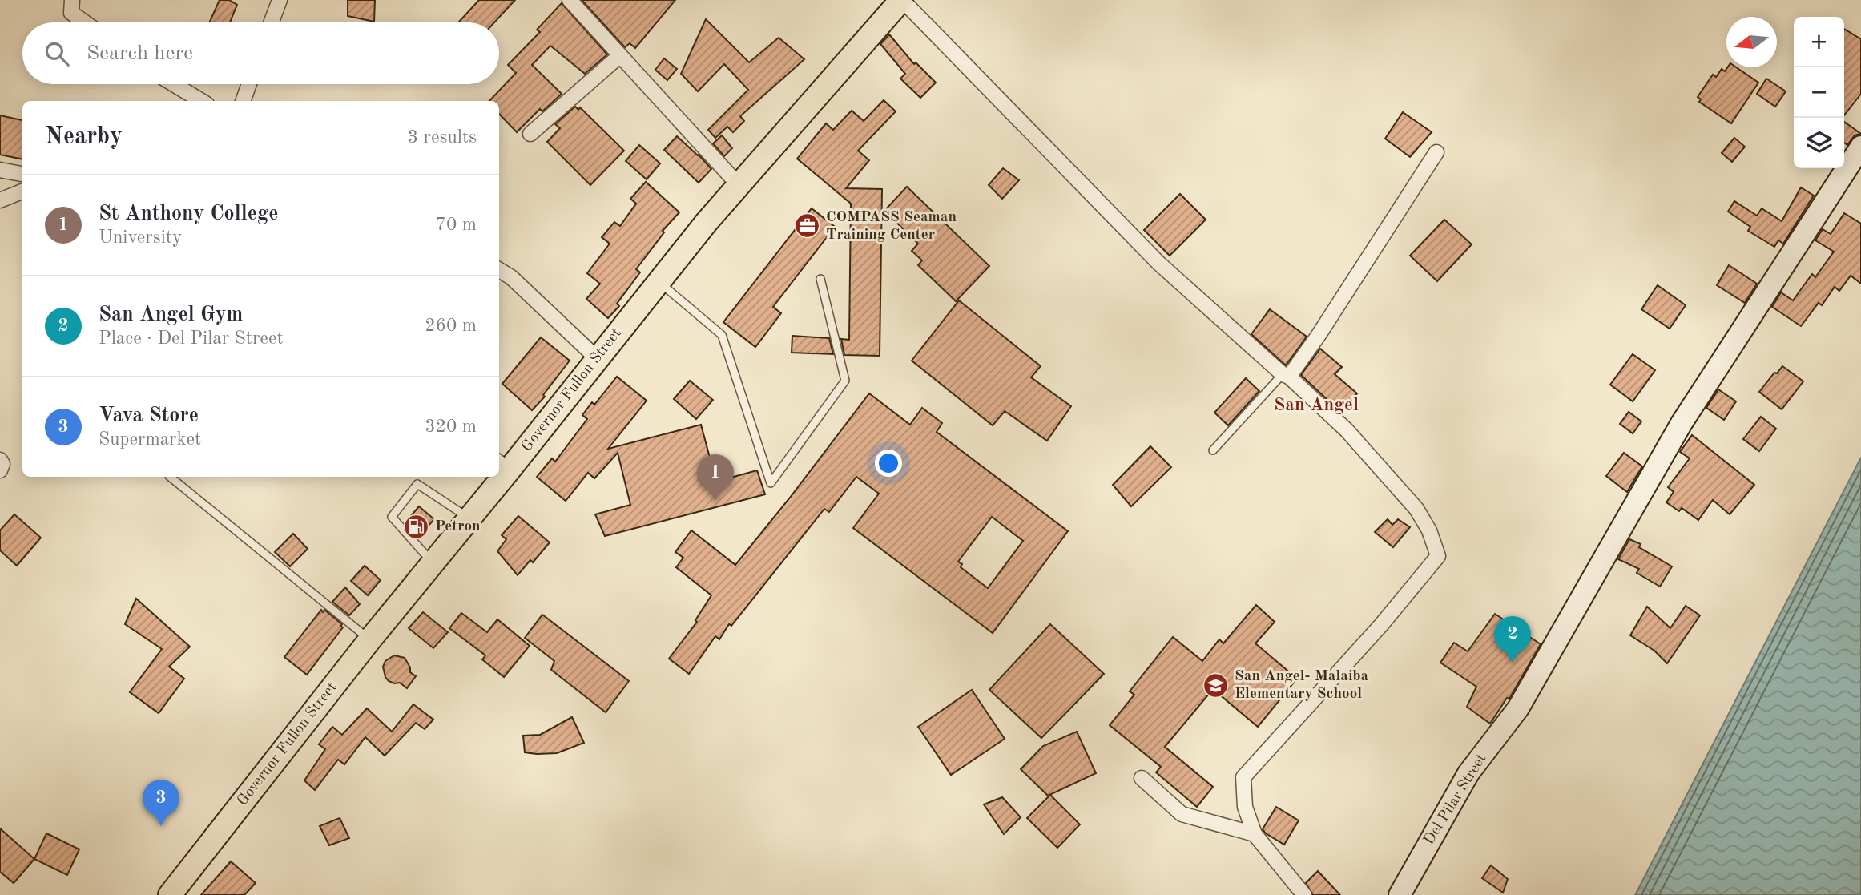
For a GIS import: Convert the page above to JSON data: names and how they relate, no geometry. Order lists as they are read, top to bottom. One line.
{"streets":{"main road":["Governor Fullon Street"],"street":["Del Pilar Street"]},"districts":["San Angel"],"places":{"office":["COMPASS Seaman Training Center"],"fuel station":["Petron"],"school or university":["San Angel- Malaiba Elementary School"]},"north":"left","page":{"map_buttons":["+","−"],"search":"Search here","heading":["Nearby","3 results"],"list":[{"mark":"1","name":"St Anthony College","note":"University","value":"70 m"},{"mark":"2","name":"San Angel Gym","note":"Place · Del Pilar Street","value":"260 m"},{"mark":"3","name":"Vava Store","note":"Supermarket","value":"320 m"}],"pins":["1","2","3"]}}
